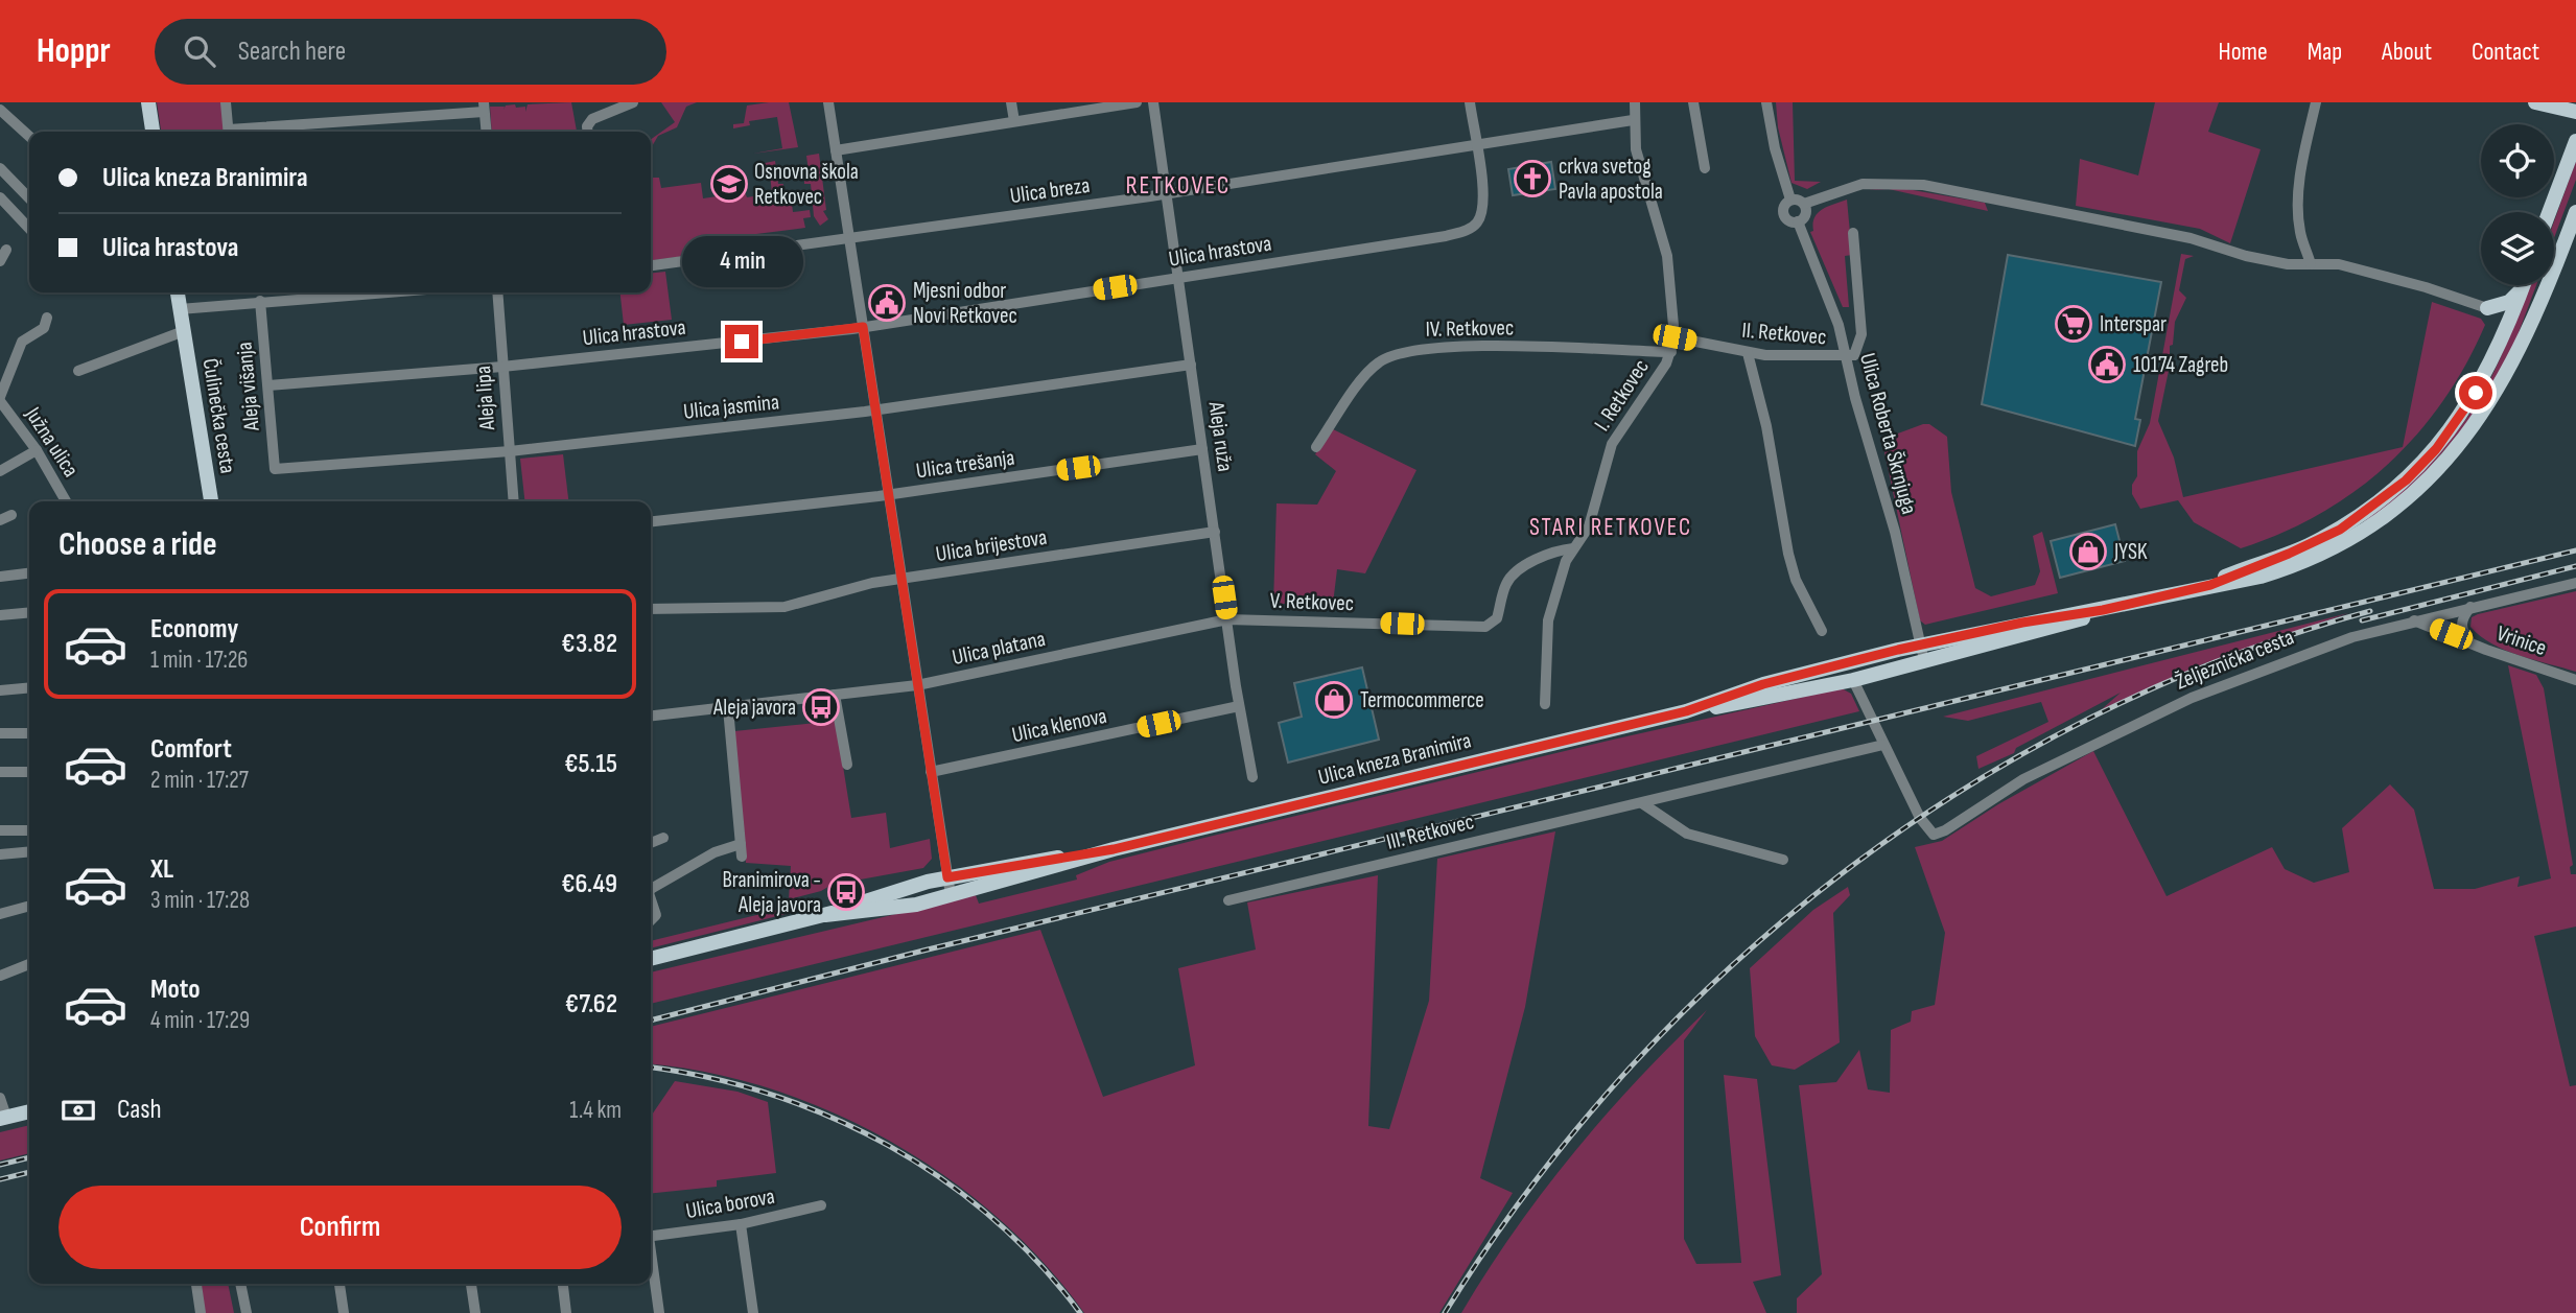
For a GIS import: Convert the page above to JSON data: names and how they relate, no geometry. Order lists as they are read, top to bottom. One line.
{"streets":{"main road":["Čulinečka cesta","Ulica kneza Branimira"],"street":["Ulica breza","Ulica hrastova","IV. Retkovec","II. Retkovec","Aleja višanja","I. Retkovec","Aleja lipa","Ulica jasmina","Ulica Roberta Škrnjuga","Aleja ruža","Južna ulica","Ulica trešanja","Ulica brijestova","V. Retkovec","Vrinice","Ulica platana","Željeznička cesta","Ulica klenova","III. Retkovec","Ulica borova"]},"crossings":[["Ulica breza","Ulica hrastova"],["Ulica breza","I. Retkovec"],["Ulica breza","Aleja ruža"],["Ulica hrastova","Aleja višanja"],["Ulica hrastova","Aleja lipa"],["Ulica hrastova","Aleja ruža"],["IV. Retkovec","I. Retkovec"],["II. Retkovec","I. Retkovec"],["II. Retkovec","Ulica Roberta Škrnjuga"],["Aleja višanja","Ulica jasmina"],["I. Retkovec","V. Retkovec"],["Aleja lipa","Ulica jasmina"],["Ulica jasmina","Aleja ruža"],["Ulica Roberta Škrnjuga","Ulica kneza Branimira"],["Aleja ruža","Ulica trešanja"],["Aleja ruža","Ulica brijestova"],["Aleja ruža","V. Retkovec"],["Aleja ruža","Ulica platana"],["Aleja ruža","Ulica klenova"],["V. Retkovec","Ulica platana"],["Vrinice","Željeznička cesta"],["Željeznička cesta","III. Retkovec"]],"districts":["RETKOVEC","STARI RETKOVEC"],"places":{"church":["crkva svetog Pavla apostola"],"school or university":["Osnovna škola Retkovec"],"public building":["Mjesni odbor Novi Retkovec","10174 Zagreb"],"supermarket":["Interspar"],"shop":["JYSK","Termocommerce"],"bus stop":["Aleja javora","Branimirova - Aleja javora"]},"page":{"header":"Hoppr","search":"Search here","nav":["Home","Map","About","Contact"],"banner":["Ulica kneza Branimira","Ulica hrastova"],"bubble":"4 min","heading":"Choose a ride","list":[{"name":"Economy","note":"1 min · 17:26","value":"€3.82"},{"name":"Comfort","note":"2 min · 17:27","value":"€5.15"},{"name":"XL","note":"3 min · 17:28","value":"€6.49"},{"name":"Moto","note":"4 min · 17:29","value":"€7.62"}],"pay":["Cash","1.4 km"],"buttons":"Confirm"}}
